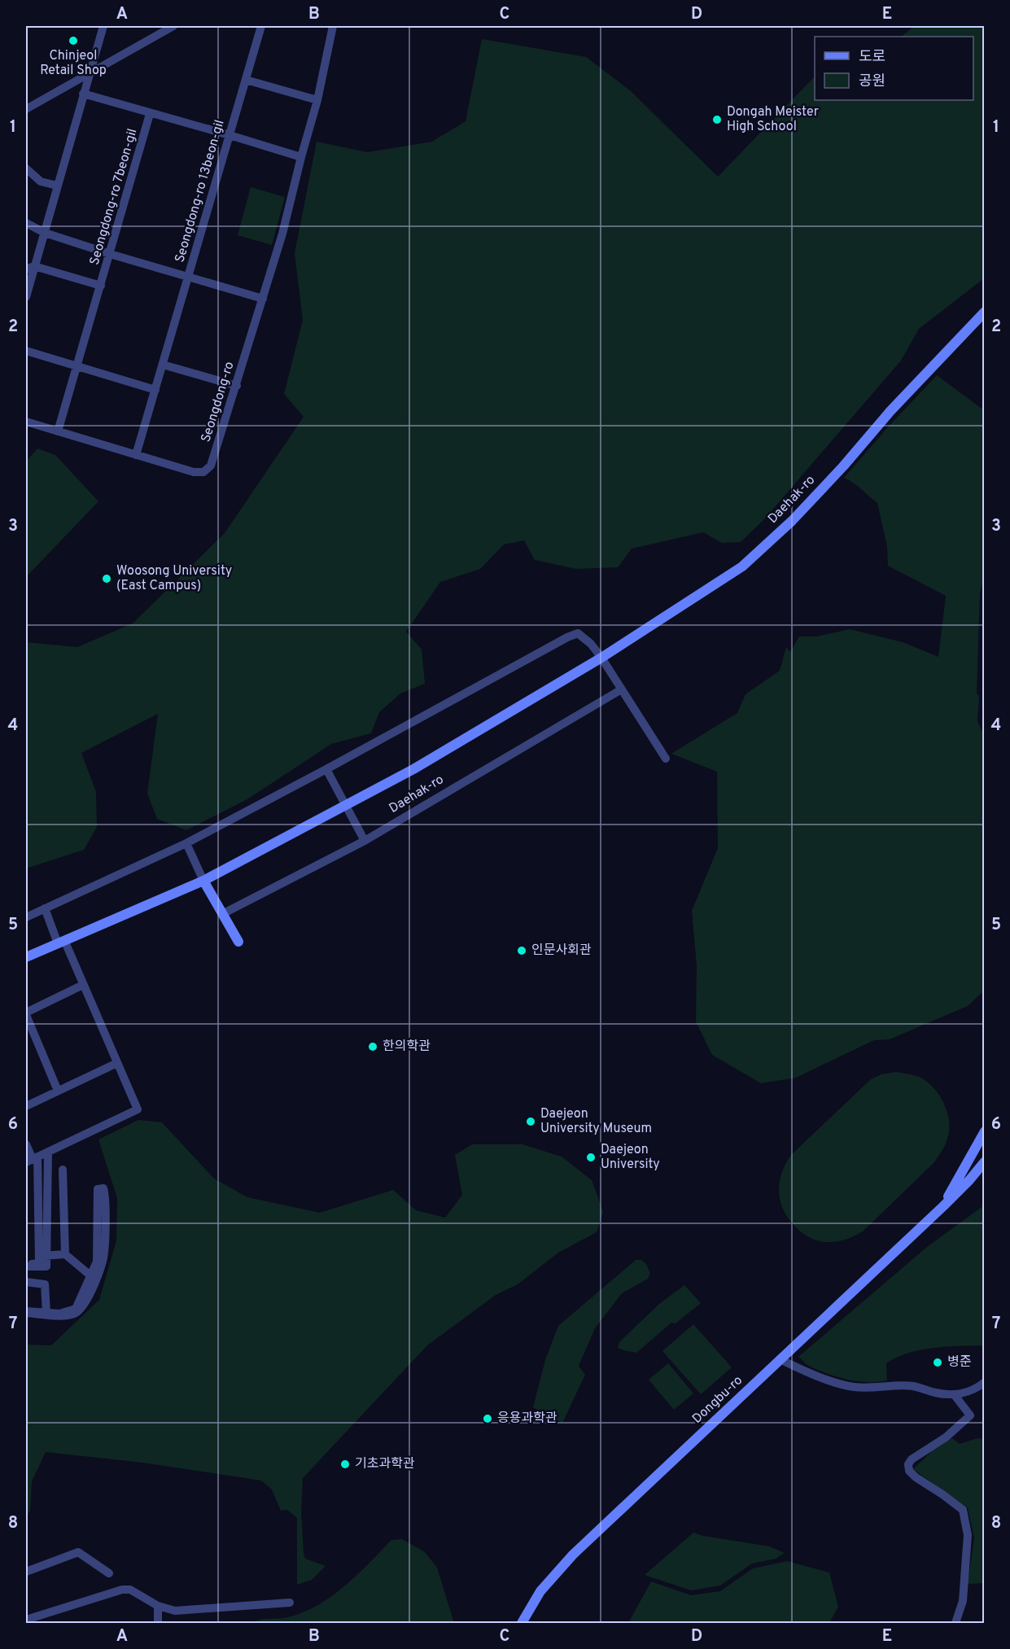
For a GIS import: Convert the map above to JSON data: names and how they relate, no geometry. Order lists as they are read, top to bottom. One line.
{"streets":{"main road":["Daehak-ro","Dongbu-ro"],"street":["Seongdong-ro 13beon-gil","Seongdong-ro 7beon-gil","Seongdong-ro"]},"crossings":[["Seongdong-ro 13beon-gil","Seongdong-ro 7beon-gil"],["Seongdong-ro 13beon-gil","Seongdong-ro"],["Seongdong-ro 7beon-gil","Seongdong-ro"]],"places":["Chinjeol Retail Shop","Dongah Meister High School","Woosong University (East Campus)","인문사회관","한의학관","Daejeon University Museum","Daejeon University","병준","응용과학관","기초과학관"],"legend":["도로","공원"],"grid":{"columns":["A","B","C","D","E"],"rows":["1","2","3","4","5","6","7","8"]}}
